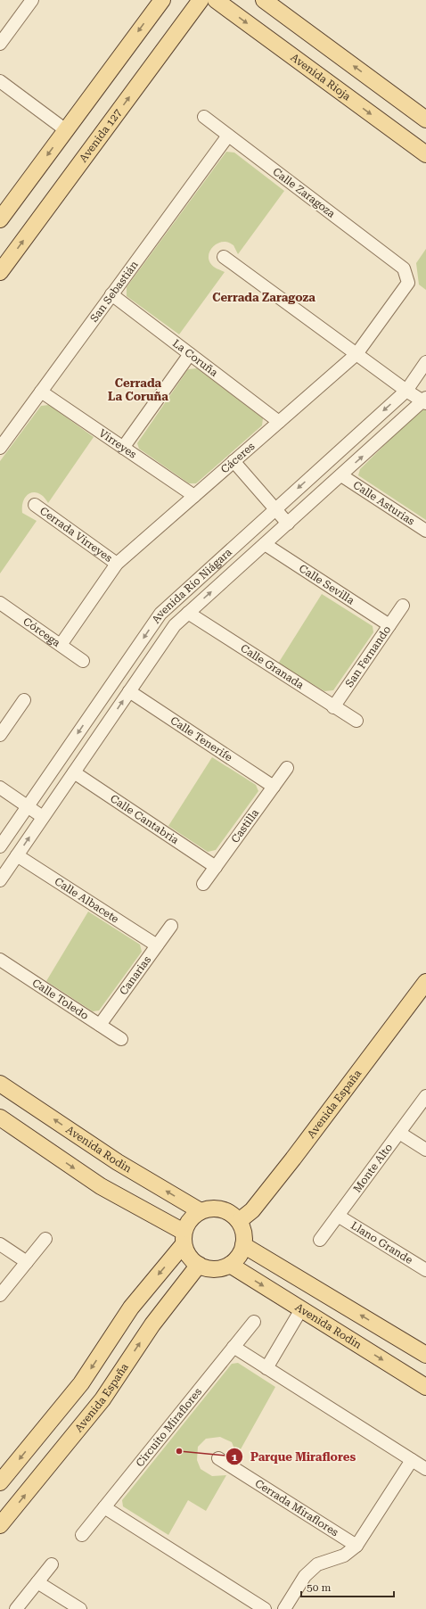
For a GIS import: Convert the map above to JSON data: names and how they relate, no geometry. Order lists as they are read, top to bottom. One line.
{"streets":{"main road":["Avenida Rioja","Avenida 127","Avenida España","Avenida Rodin"],"street":["Calle Zaragoza","San Sebastián","La Coruña","Virreyes","Cáceres","Calle Asturias","Cerrada Virreyes","Calle Sevilla","Avenida Río Niágara","Córcega","San Fernando","Calle Granada","Calle Tenerife","Calle Cantabria","Castilla","Calle Albacete","Canarias","Calle Toledo","Monte Alto","Llano Grande","Circuito Miraflores","Cerrada Miraflores"]},"crossings":[["Calle Zaragoza","San Sebastián"],["Calle Zaragoza","Cáceres"],["San Sebastián","La Coruña"],["San Sebastián","Virreyes"],["La Coruña","Cáceres"],["Virreyes","Cáceres"],["Cáceres","Cerrada Virreyes"],["Cáceres","Córcega"],["Calle Asturias","Avenida Río Niágara"],["Calle Sevilla","Avenida Río Niágara"],["Calle Sevilla","San Fernando"],["Avenida Río Niágara","Calle Granada"],["Avenida Río Niágara","Calle Tenerife"],["Avenida Río Niágara","Calle Cantabria"],["Avenida Río Niágara","Calle Albacete"],["San Fernando","Calle Granada"],["Calle Tenerife","Castilla"],["Calle Cantabria","Castilla"],["Calle Albacete","Canarias"],["Canarias","Calle Toledo"],["Avenida España","Avenida Rodin"],["Monte Alto","Llano Grande"]],"districts":["Cerrada Zaragoza","Cerrada La Coruña"],"places":["Parque Miraflores"],"scale_bar":"50 m"}
